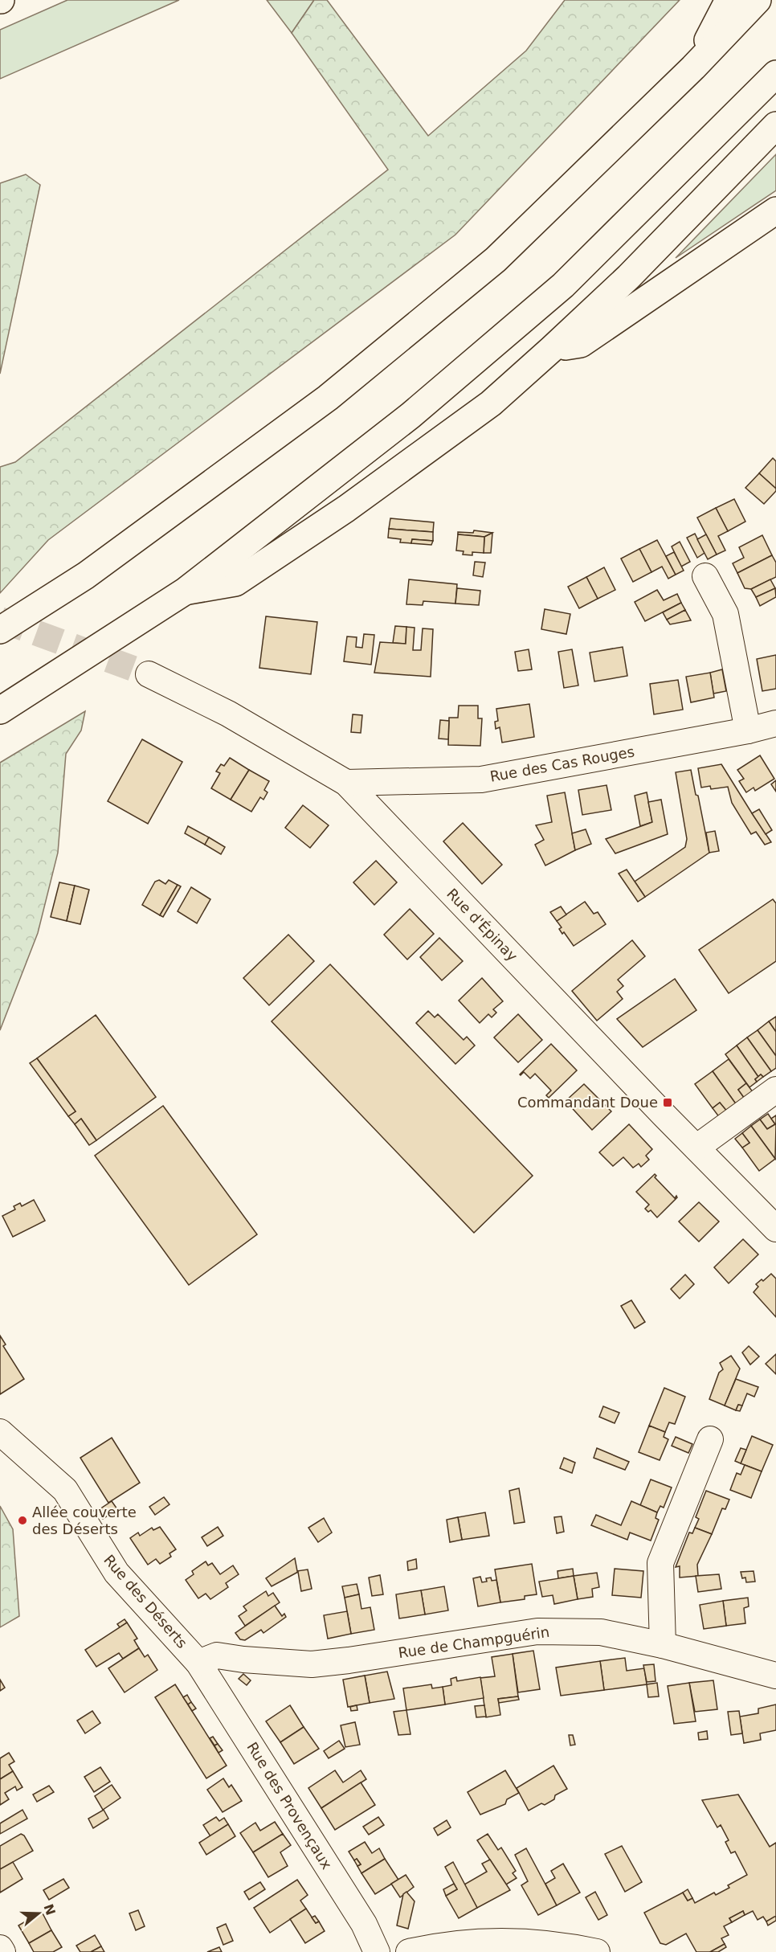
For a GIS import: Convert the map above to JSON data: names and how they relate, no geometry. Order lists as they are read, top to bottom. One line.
{"streets":{"street":["Rue des Cas Rouges","Rue d'Épinay","Rue des Déserts","Rue de Champguérin","Rue des Provençaux"]},"crossings":[["Rue des Cas Rouges","Rue d'Épinay"],["Rue des Déserts","Rue de Champguérin"],["Rue des Déserts","Rue des Provençaux"],["Rue de Champguérin","Rue des Provençaux"]],"places":{"transit":["Commandant Doue"],"other":["Allée couverte des Déserts"]},"north":"right"}
